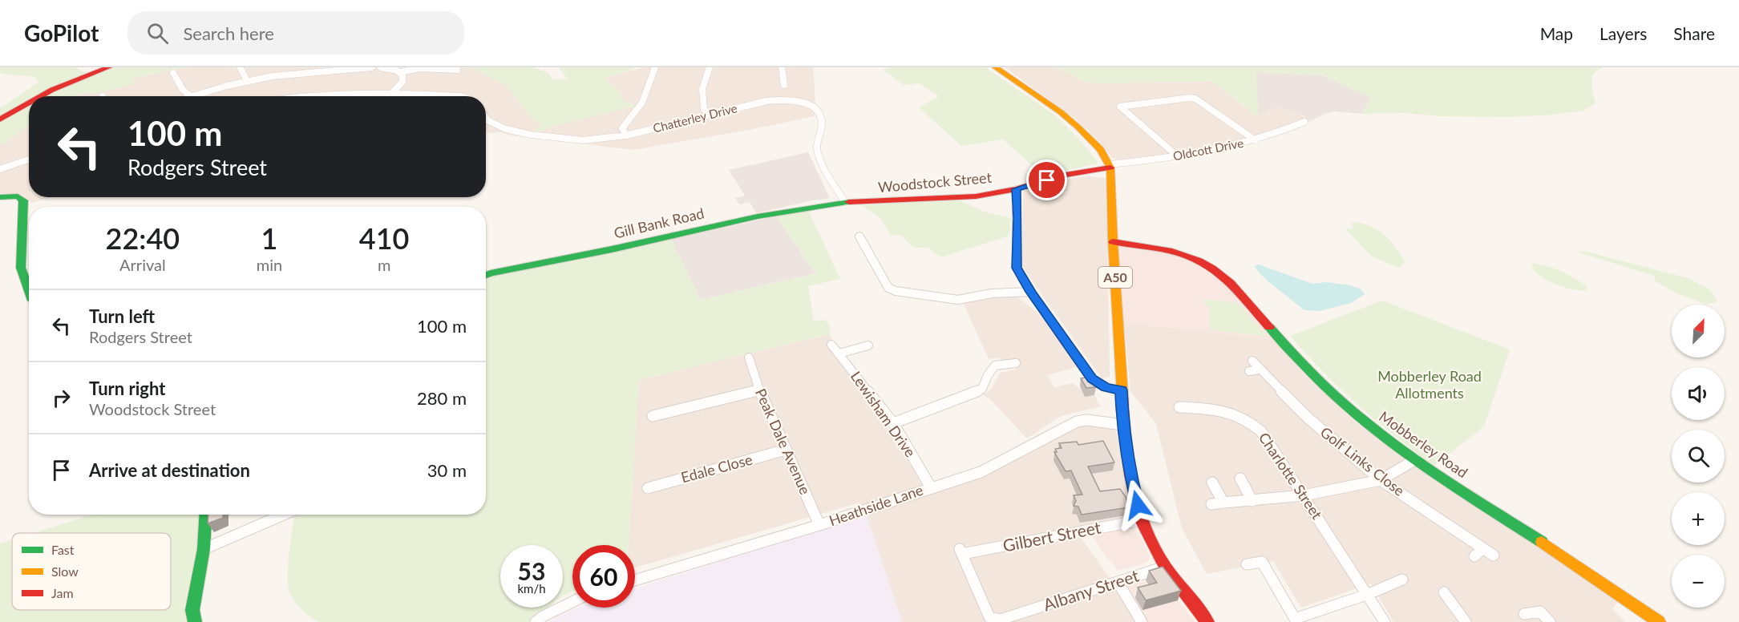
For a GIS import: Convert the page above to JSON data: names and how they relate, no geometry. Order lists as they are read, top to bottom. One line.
{"streets":{"street":["Chatterley Drive","Oldcott Drive","Woodstock Street","Gill Bank Road","A50","Lewisham Drive","Peak Dale Avenue","Mobberley Road","Golf Links Close","Edale Close","Charlotte Street","Heathside Lane","Gilbert Street","Albany Street"]},"crossings":[["Chatterley Drive","Woodstock Street"],["Chatterley Drive","Gill Bank Road"],["Oldcott Drive","Woodstock Street"],["Oldcott Drive","A50"],["Woodstock Street","Gill Bank Road"],["Woodstock Street","A50"],["A50","Mobberley Road"],["A50","Heathside Lane"],["A50","Gilbert Street"],["A50","Albany Street"],["Lewisham Drive","Heathside Lane"],["Peak Dale Avenue","Edale Close"],["Peak Dale Avenue","Heathside Lane"],["Gilbert Street","Albany Street"]],"parks":["Mobberley Road Allotments"],"legend":["Fast","Slow","Jam"],"north":"top right","page":{"header":"GoPilot","search":"Search here","nav":["Map","Layers","Share"],"turn":["100 m","Rodgers Street"],"eta":["22:40","Arrival","1","min","410","m"],"list":[{"name":"Turn left","note":"Rodgers Street","value":"100 m"},{"name":"Turn right","note":"Woodstock Street","value":"280 m"},{"name":"Arrive at destination","value":"30 m"}],"map_buttons":["+","−"],"speed":"53 km/h","limit":"60"}}
